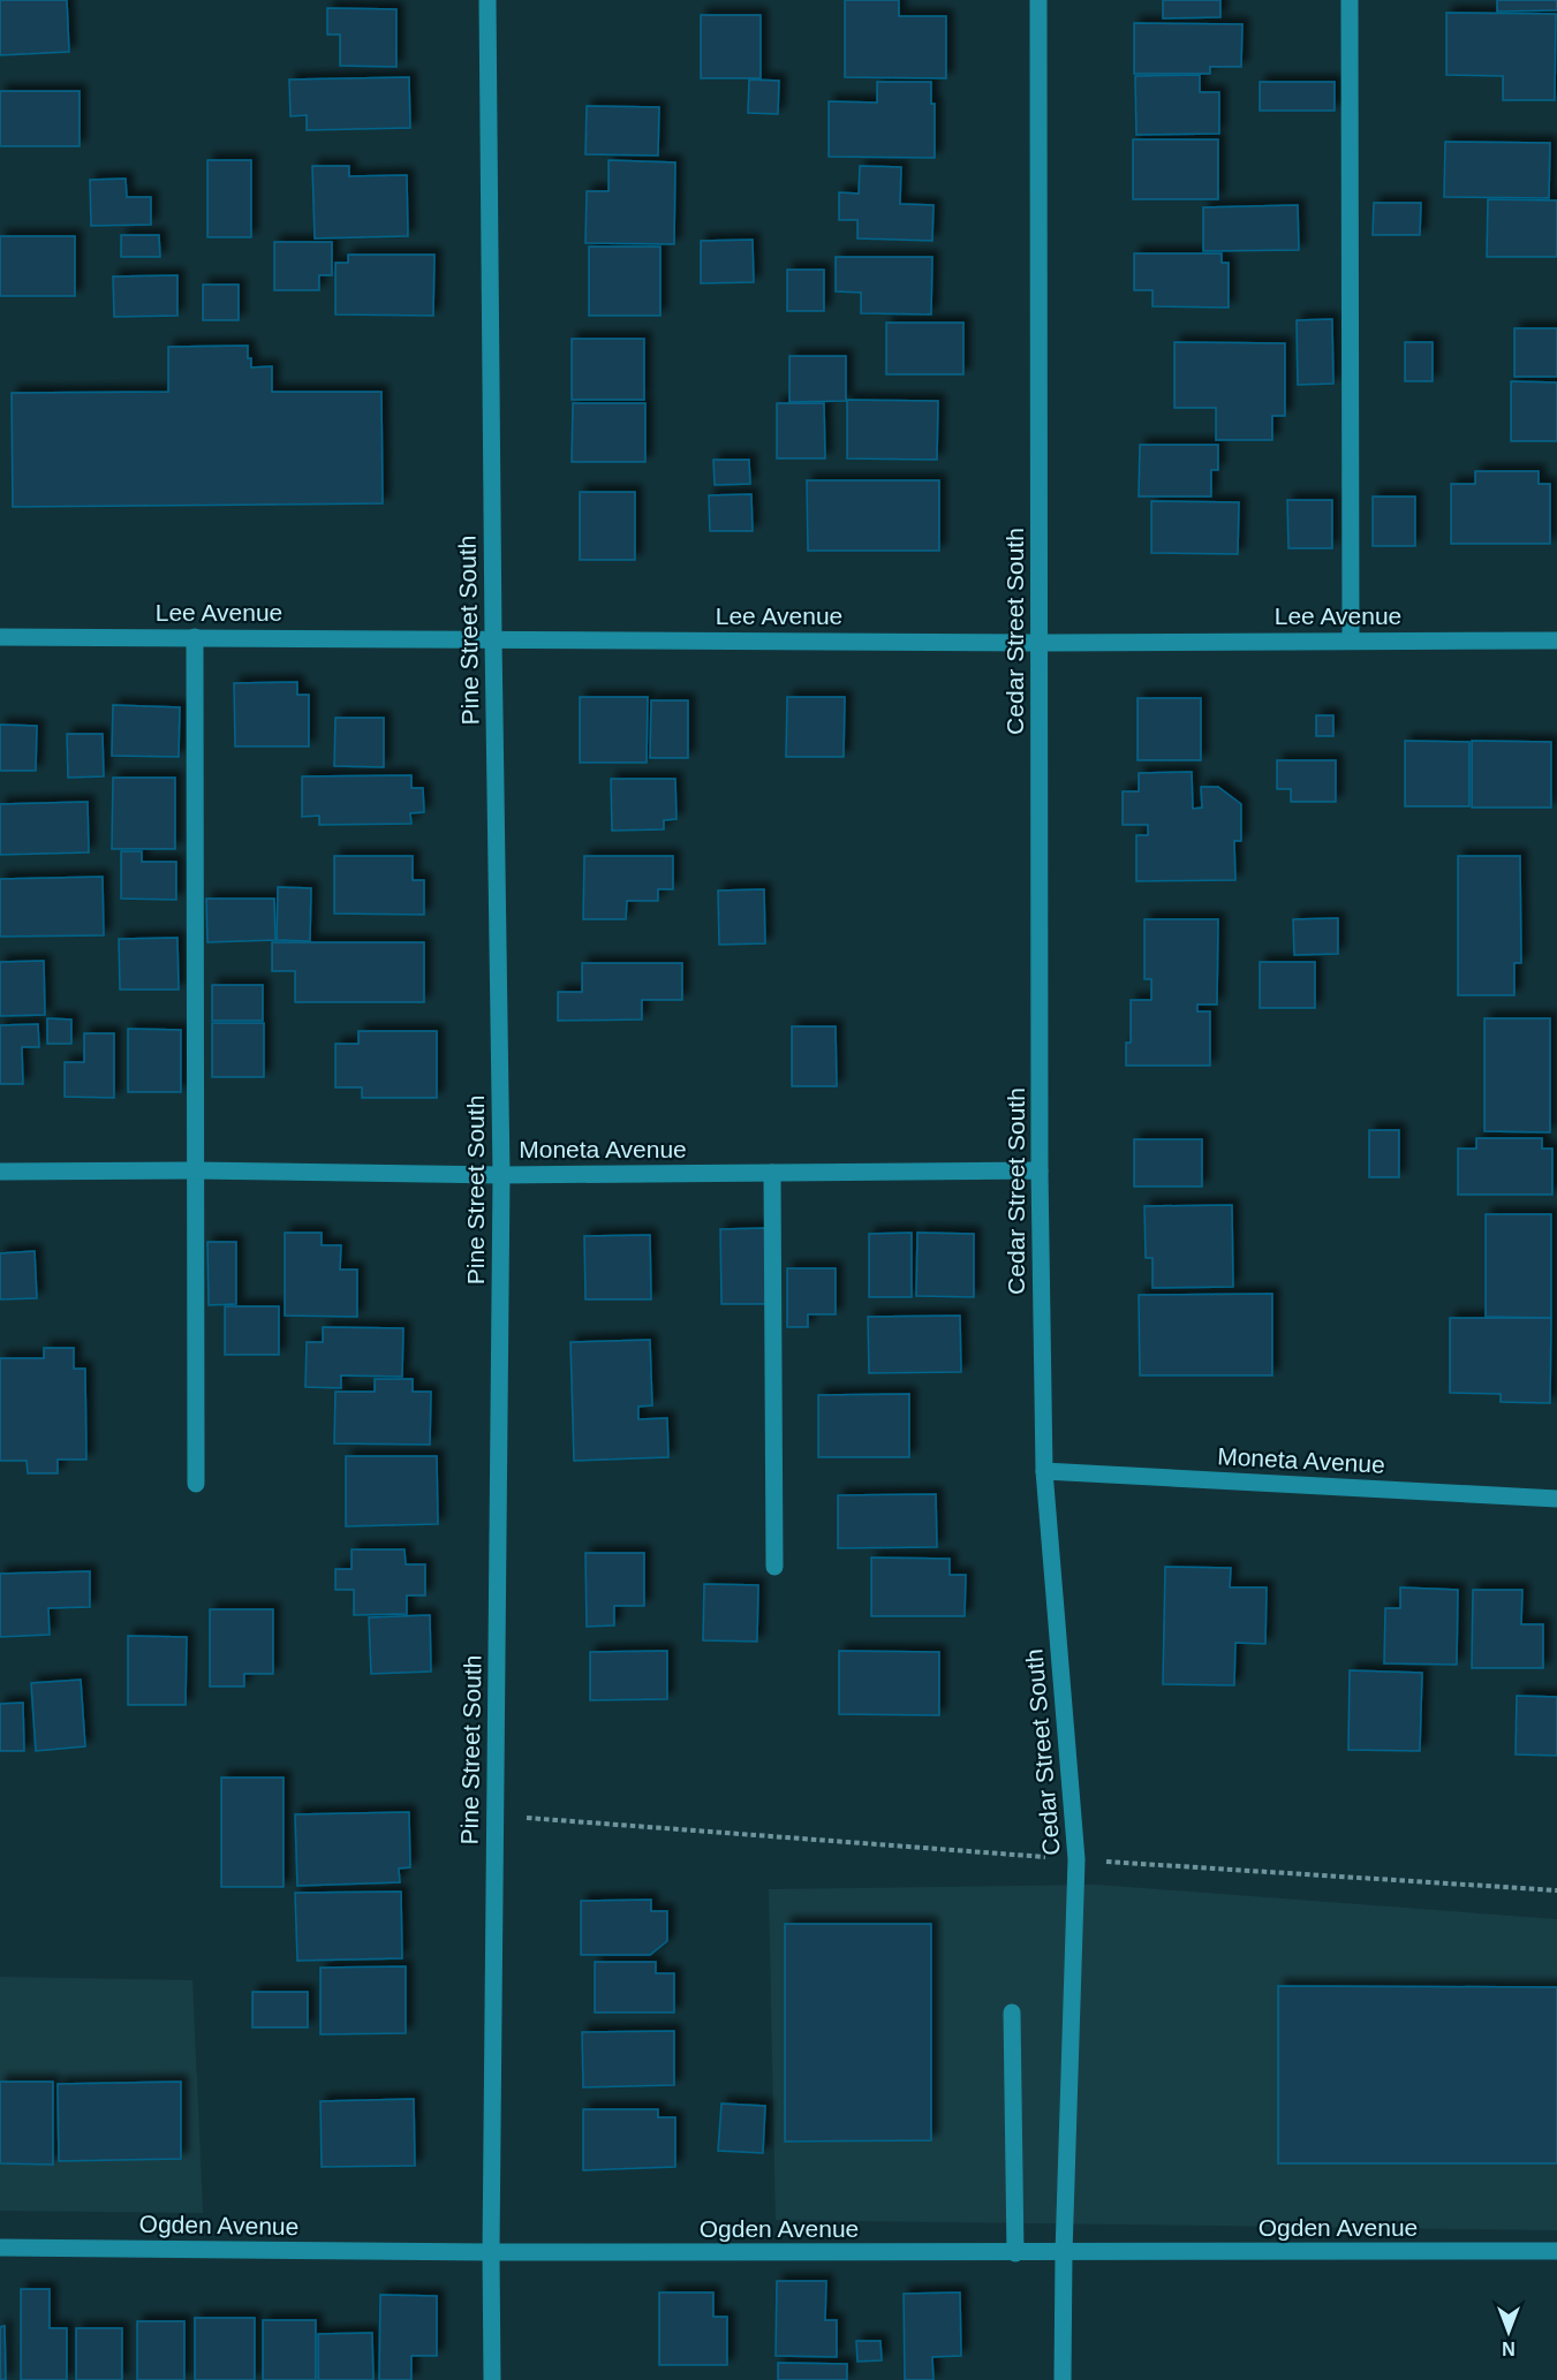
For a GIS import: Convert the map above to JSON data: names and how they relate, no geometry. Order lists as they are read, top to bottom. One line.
{"streets":{"street":["Lee Avenue","Pine Street South","Cedar Street South","Moneta Avenue","Ogden Avenue"]},"crossings":[["Lee Avenue","Pine Street South"],["Lee Avenue","Cedar Street South"],["Pine Street South","Moneta Avenue"],["Pine Street South","Ogden Avenue"],["Cedar Street South","Moneta Avenue"],["Cedar Street South","Ogden Avenue"]],"north":"bottom"}
